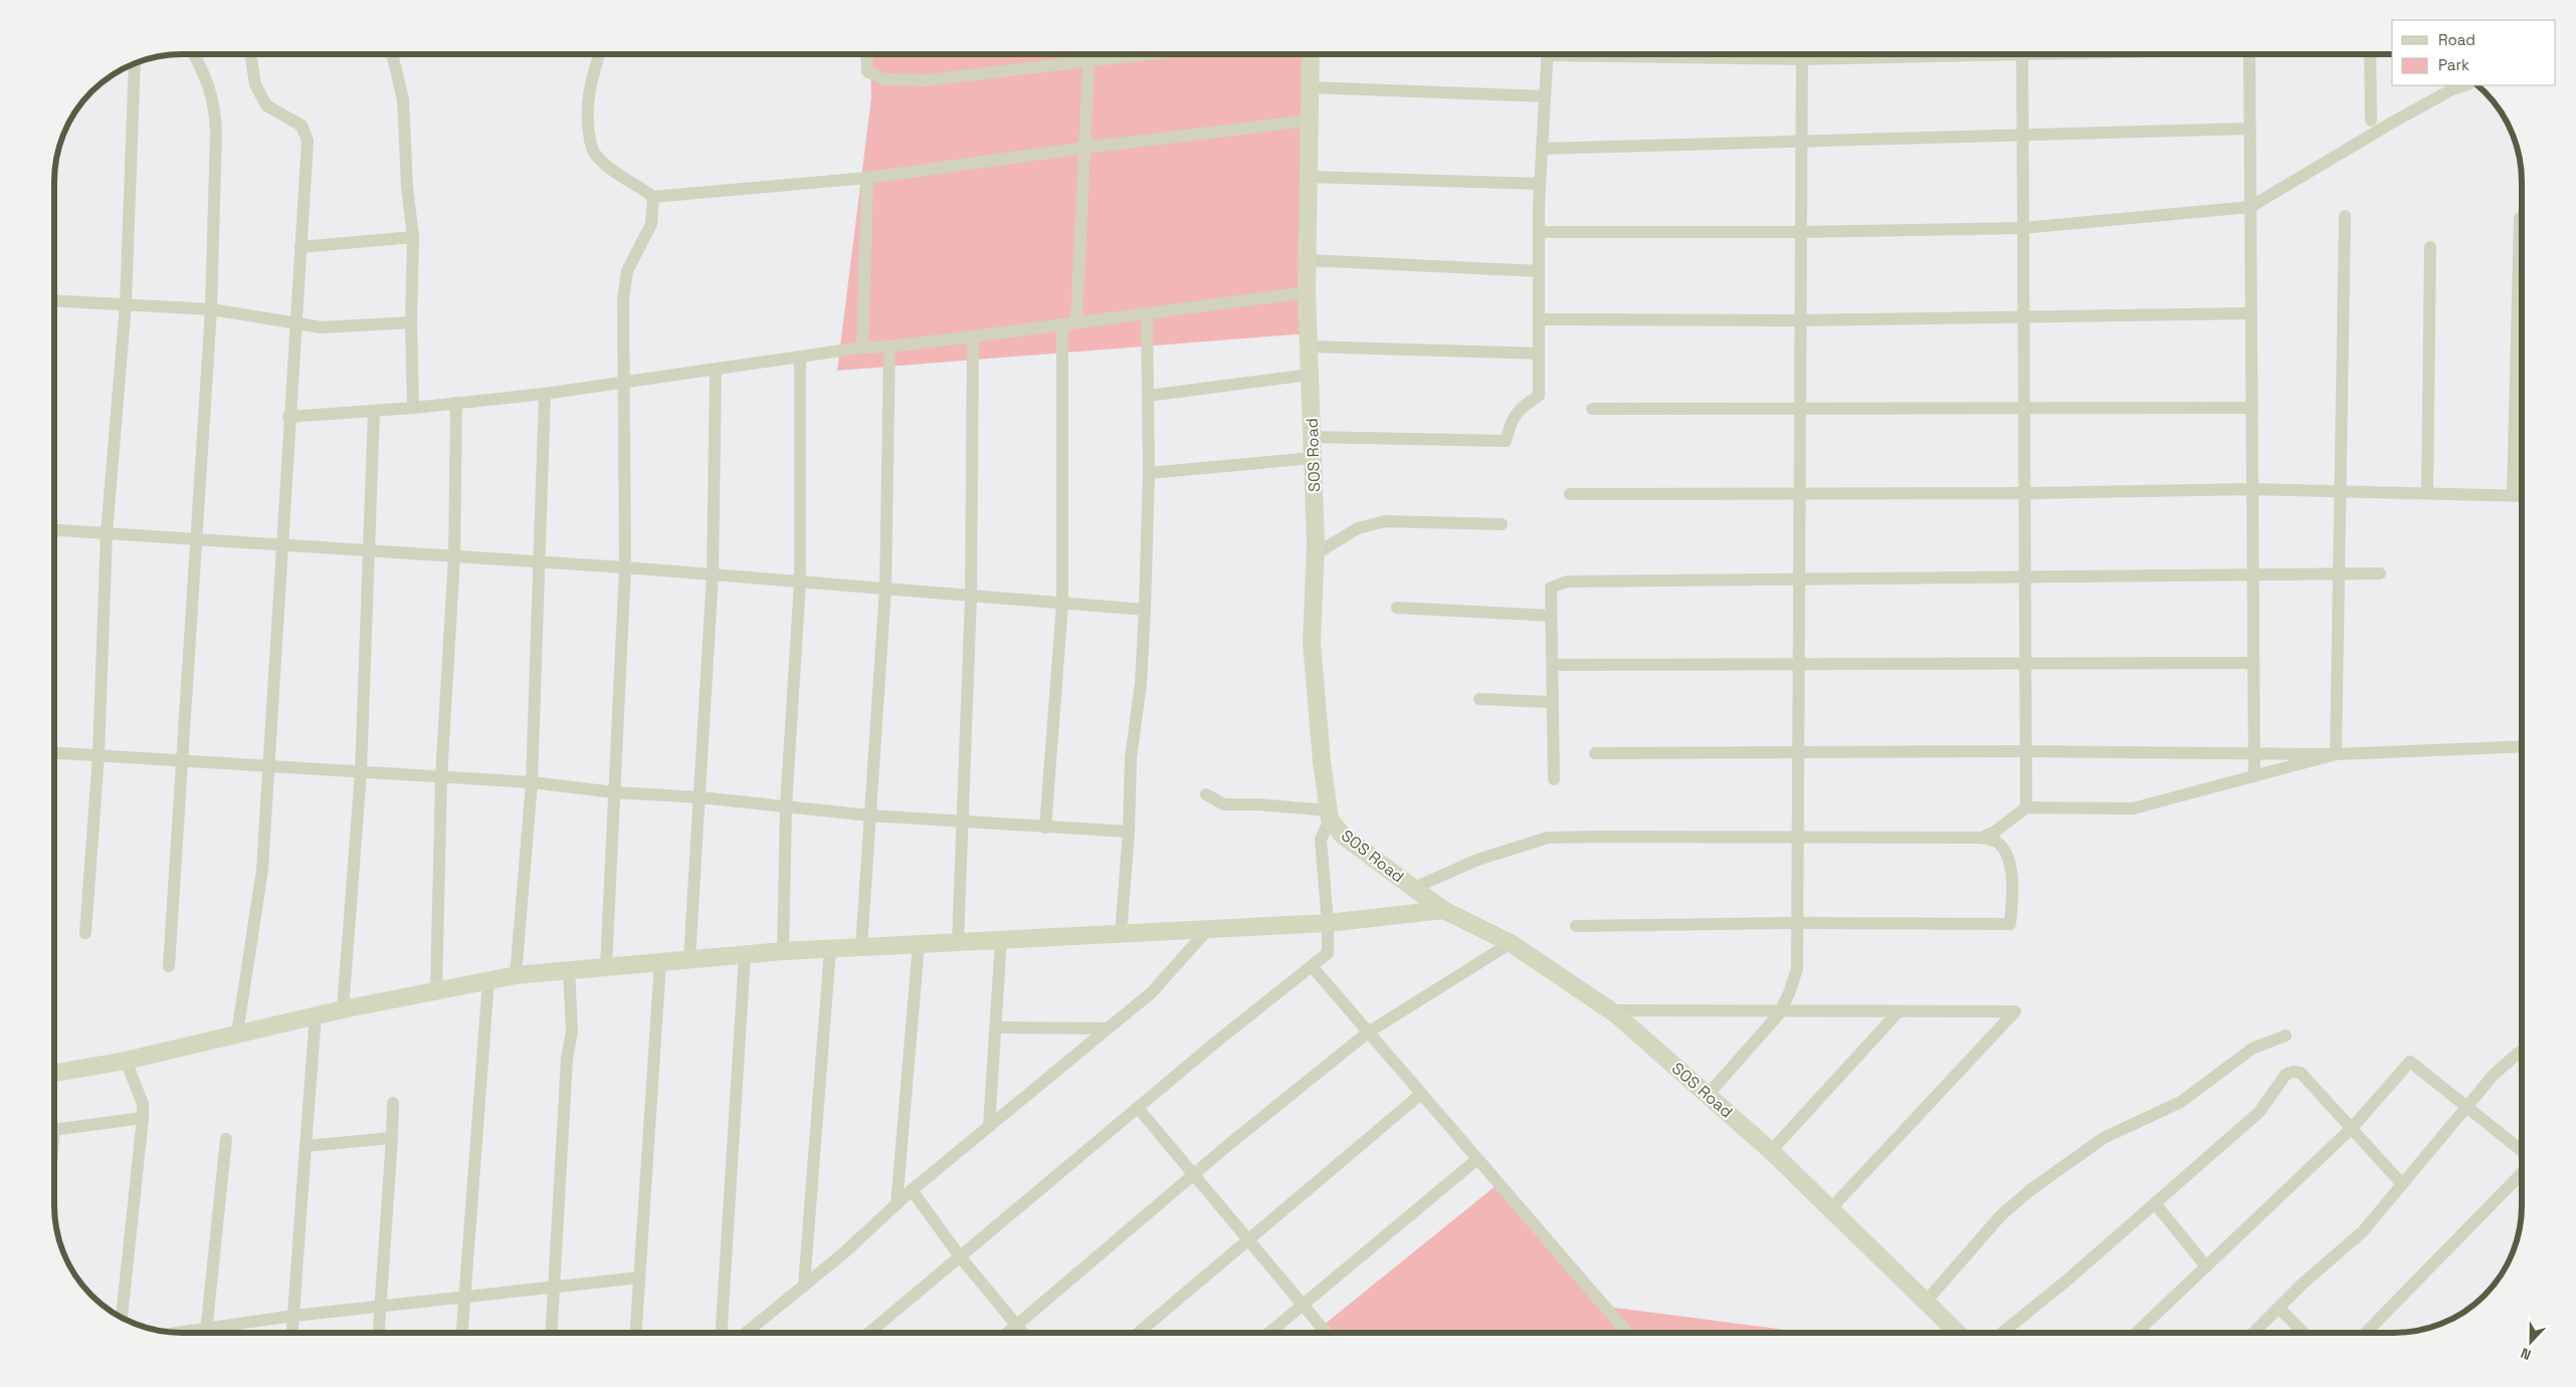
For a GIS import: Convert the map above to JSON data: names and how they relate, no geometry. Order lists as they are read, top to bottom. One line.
{"streets":{"street":["SOS Road"]},"legend":["Road","Park"],"north":"bottom"}
